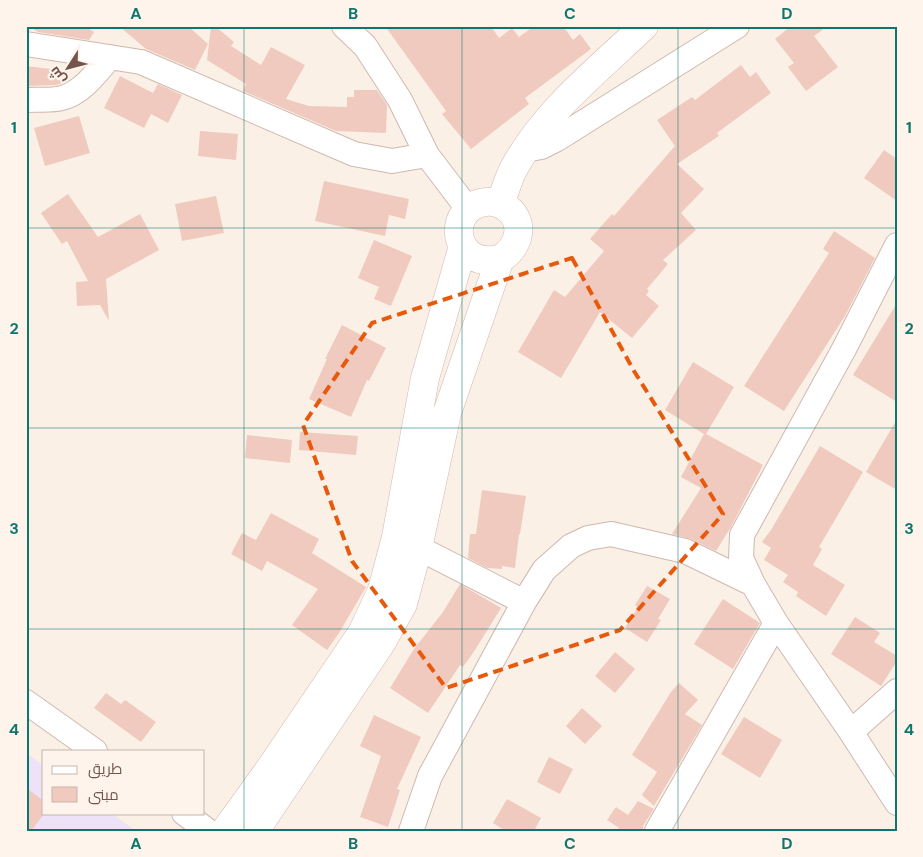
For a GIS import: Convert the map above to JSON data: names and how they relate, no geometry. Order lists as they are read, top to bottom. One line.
{"legend":["طريق","مبنى"],"north":"bottom left","grid":{"columns":["A","B","C","D"],"rows":["1","2","3","4"]}}
